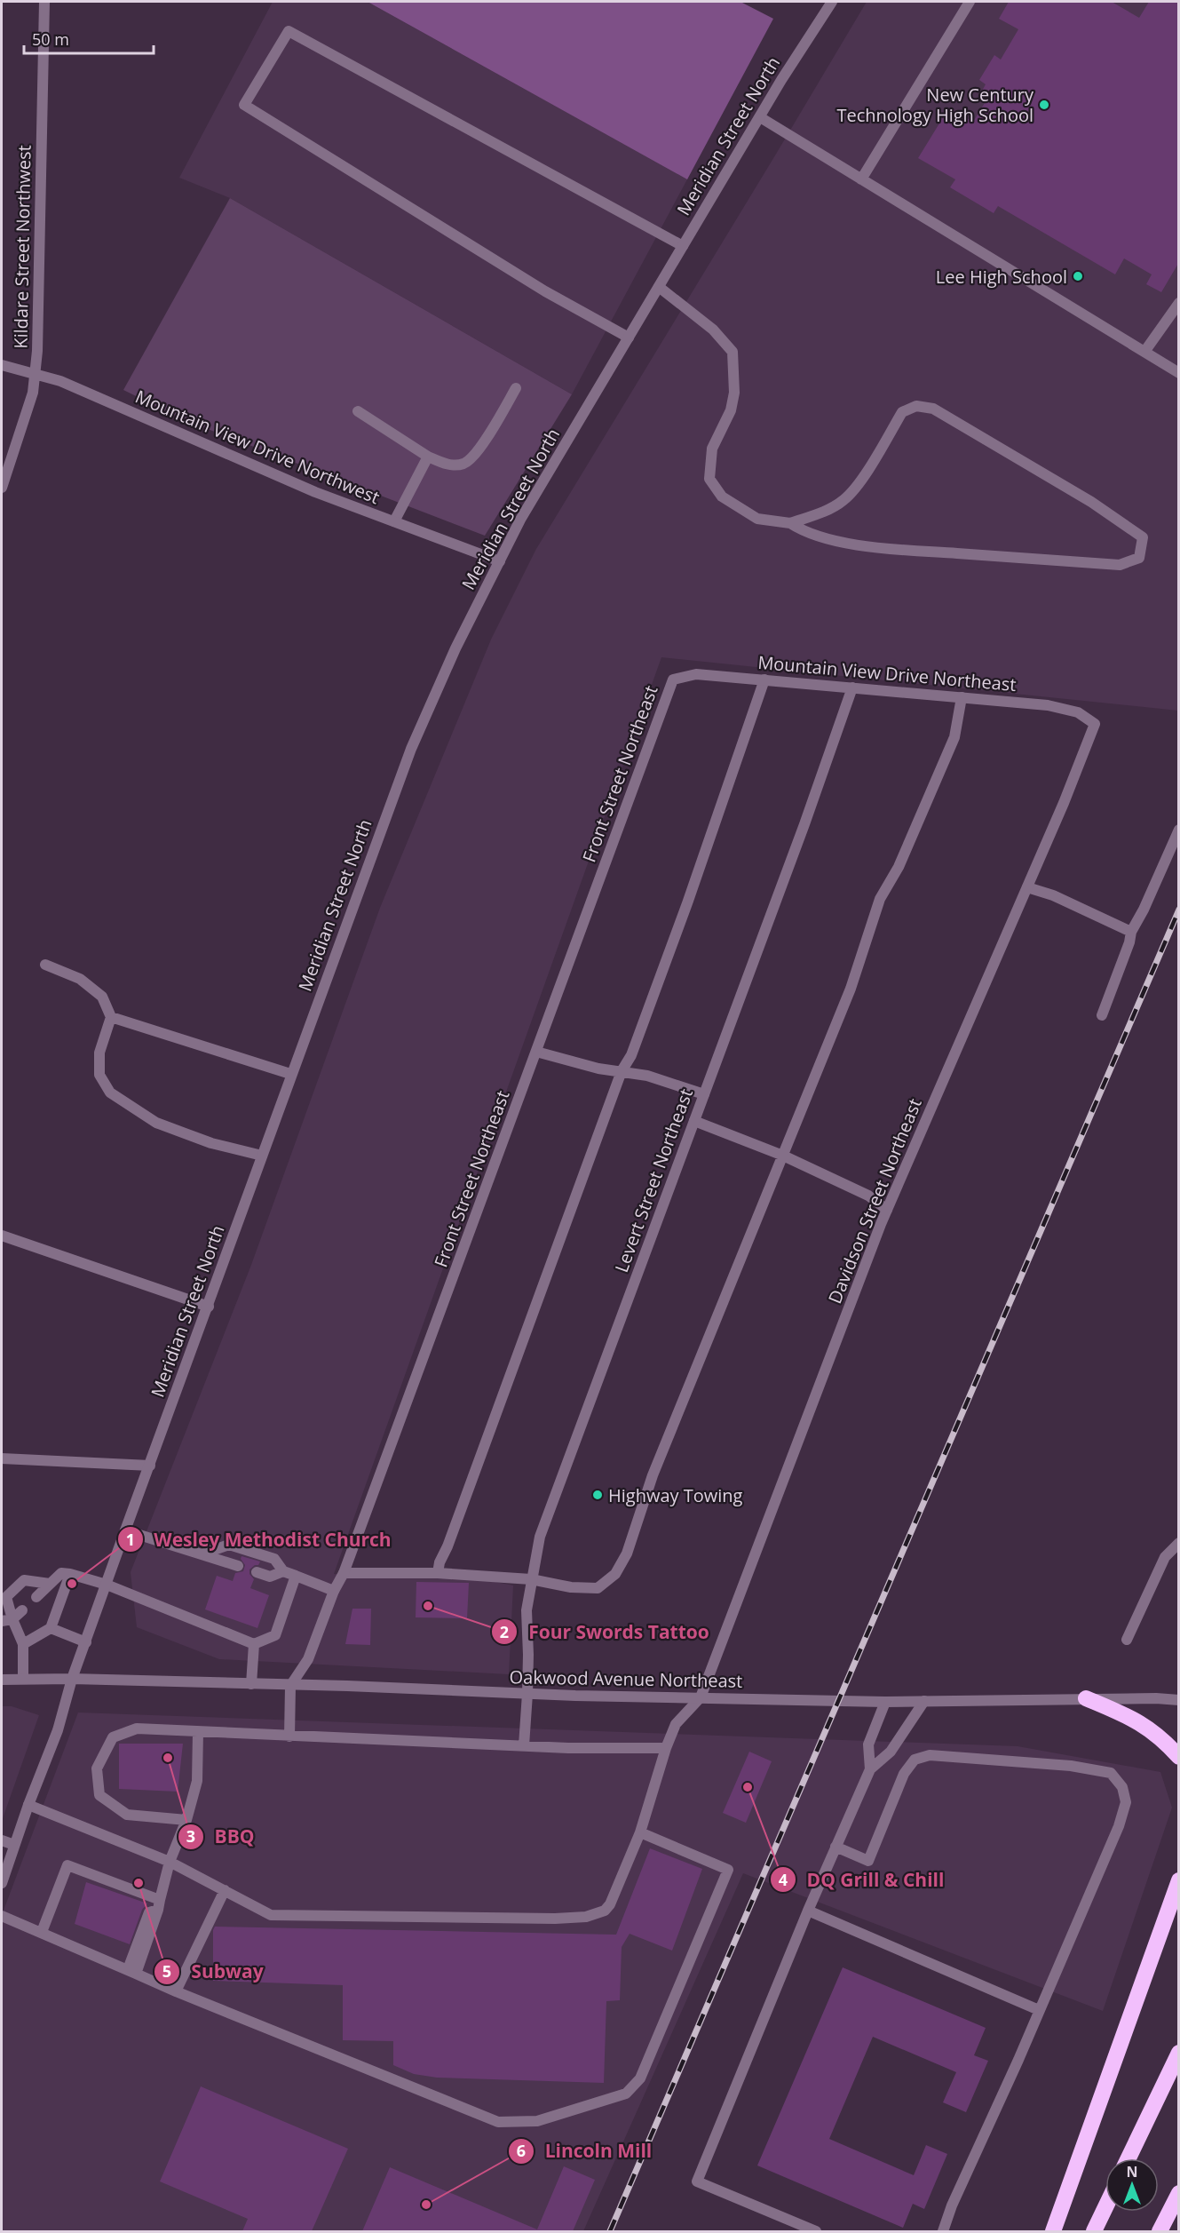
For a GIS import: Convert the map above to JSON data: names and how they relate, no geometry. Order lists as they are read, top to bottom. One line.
{"streets":{"street":["Meridian Street North","Kildare Street Northwest","Mountain View Drive Northwest","Mountain View Drive Northeast","Front Street Northeast","Levert Street Northeast","Davidson Street Northeast","Oakwood Avenue Northeast"]},"crossings":[["Meridian Street North","Mountain View Drive Northwest"],["Meridian Street North","Oakwood Avenue Northeast"],["Kildare Street Northwest","Mountain View Drive Northwest"],["Mountain View Drive Northeast","Front Street Northeast"],["Mountain View Drive Northeast","Levert Street Northeast"],["Mountain View Drive Northeast","Davidson Street Northeast"],["Front Street Northeast","Oakwood Avenue Northeast"],["Levert Street Northeast","Oakwood Avenue Northeast"],["Davidson Street Northeast","Oakwood Avenue Northeast"]],"places":["New Century Technology High School","Lee High School","Highway Towing","Wesley Methodist Church","Four Swords Tattoo","BBQ","DQ Grill & Chill","Subway","Lincoln Mill"],"scale_bar":"50 m","north":"top"}
